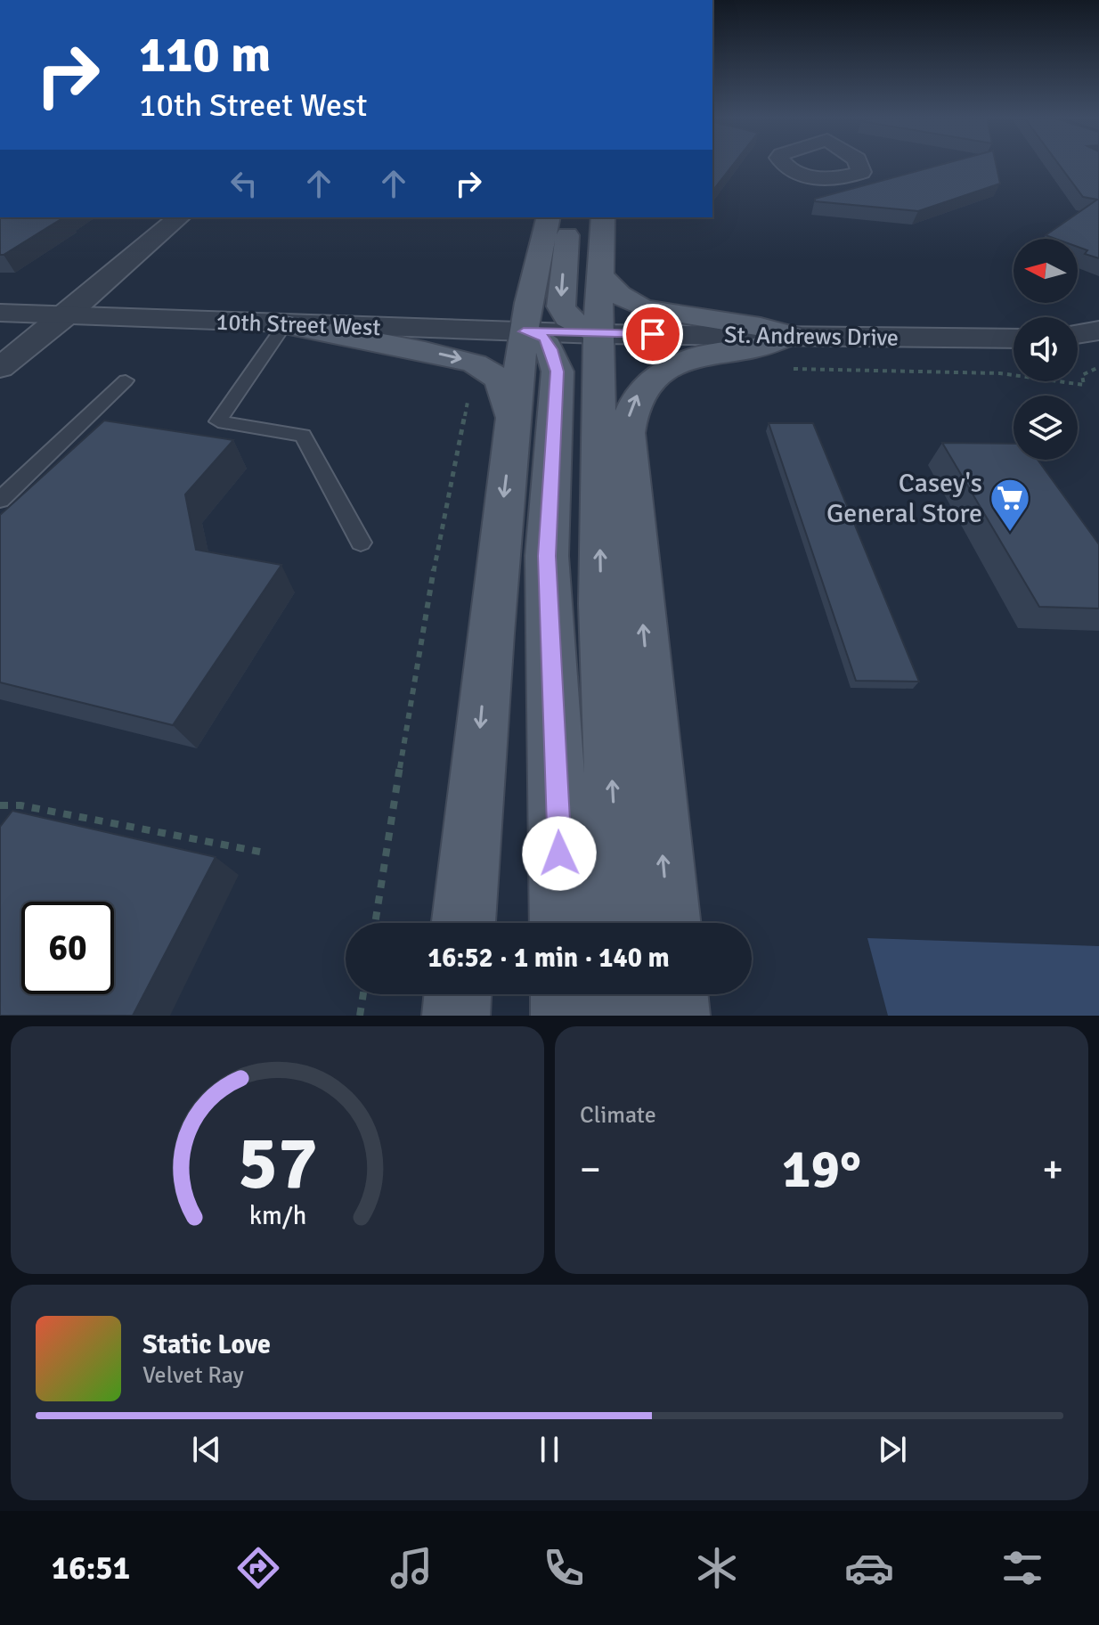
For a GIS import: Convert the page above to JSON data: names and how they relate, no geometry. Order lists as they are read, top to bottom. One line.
{"streets":{"street":["10th Street West","St. Andrews Drive"]},"crossings":[["10th Street West","St. Andrews Drive"]],"places":{"supermarket":["Casey's General Store"]},"north":"left","page":{"turn":["110 m","10th Street West"],"limit":"60","trip":"16:52 · 1 min · 140 m","tile":"Climate","heat":["−","19°","+"],"song":["Static Love","Velvet Ray"],"tabs":"16:51","gauge":["57","km/h"]}}
